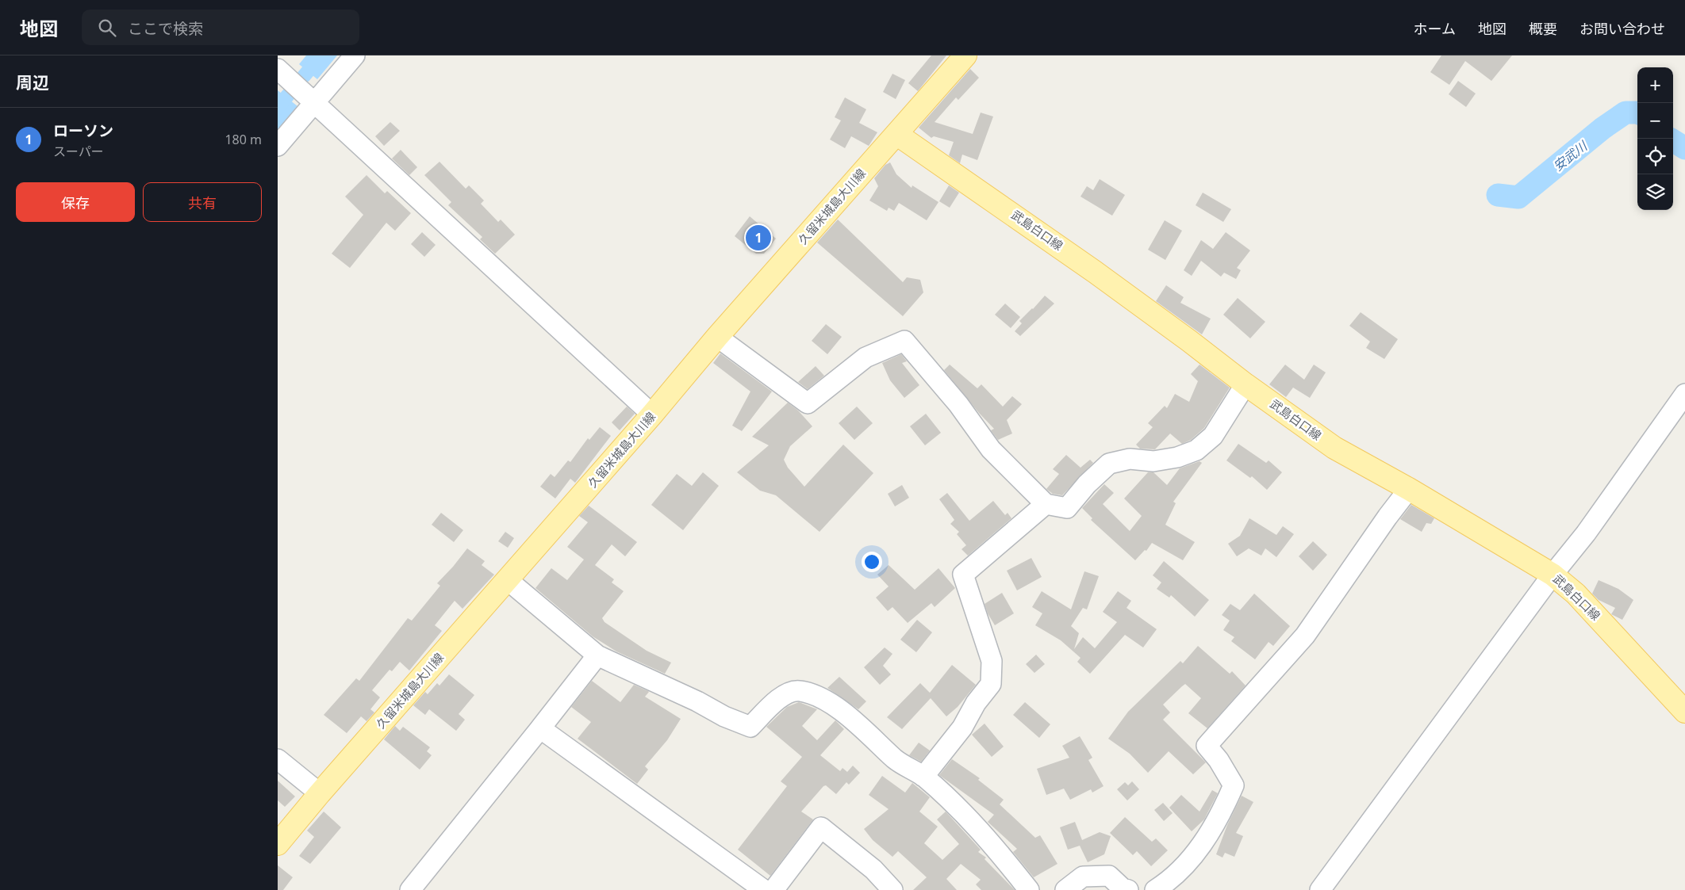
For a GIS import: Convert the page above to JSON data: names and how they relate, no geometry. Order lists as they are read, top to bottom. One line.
{"streets":{"main road":["久留米城島大川線","武島白口線"]},"crossings":[["久留米城島大川線","武島白口線"]],"water":["安武川"],"page":{"header":"地図","search":"ここで検索","nav":["ホーム","地図","概要","お問い合わせ"],"heading":"周辺","map_buttons":["+","−"],"list":[{"mark":"1","name":"ローソン","note":"スーパー","value":"180 m"}],"buttons":["保存","共有"],"pins":"1"}}
